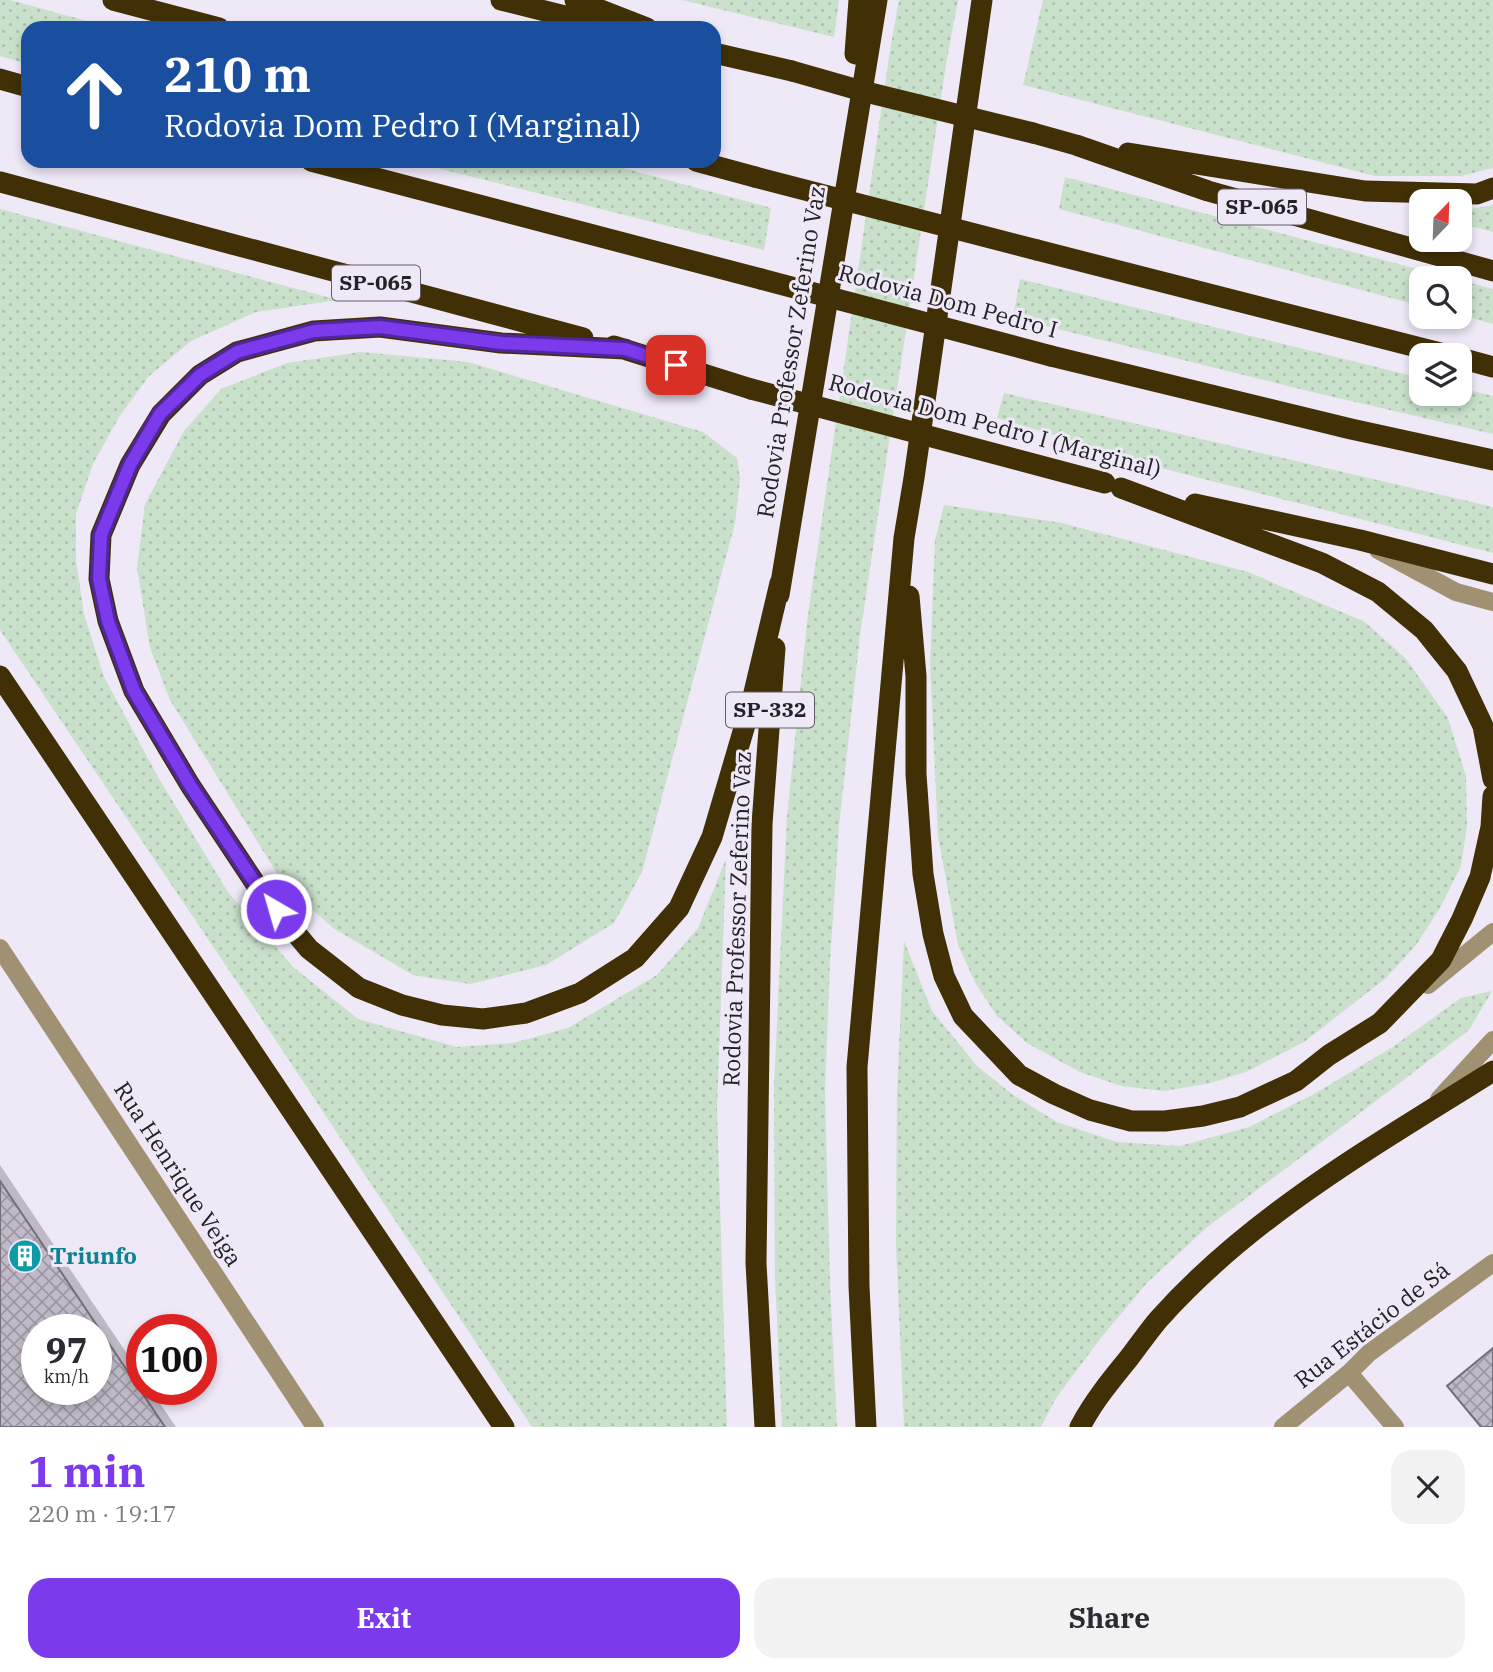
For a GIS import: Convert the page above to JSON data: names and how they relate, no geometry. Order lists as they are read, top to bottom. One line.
{"streets":{"highway":["SP-065","Rodovia Dom Pedro I","Rodovia Professor Zeferino Vaz","Rodovia Dom Pedro I (Marginal)","SP-332"],"street":["Rua Henrique Veiga","Rua Estácio de Sá"]},"places":{"building":["Triunfo"]},"north":"top right","page":{"turn":["210 m","Rodovia Dom Pedro I (Marginal)"],"speed":"97 km/h","limit":"100","heading":["1 min","220 m · 19:17"],"buttons":["Exit","Share"]}}
